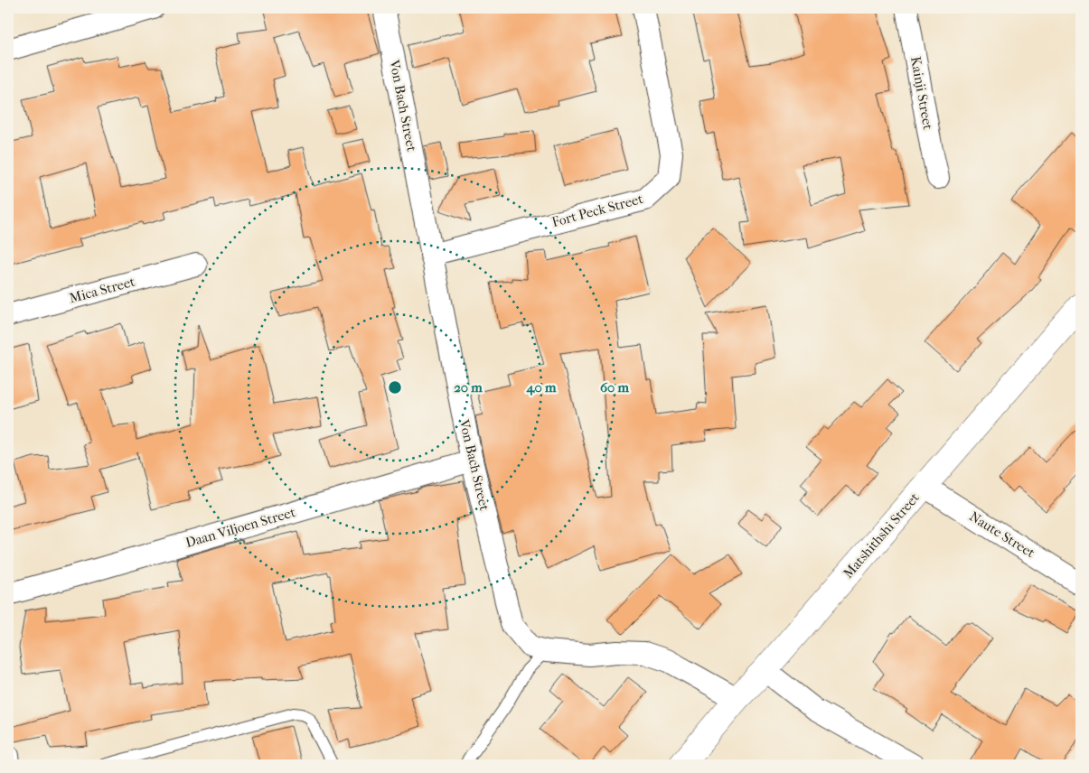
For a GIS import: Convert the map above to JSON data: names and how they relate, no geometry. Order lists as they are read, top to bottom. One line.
{"streets":{"main road":["Matshithshi Street"],"street":["Kainji Street","Von Bach Street","Fort Peck Street","Mica Street","Daan Viljoen Street","Naute Street"]},"crossings":[["Von Bach Street","Fort Peck Street"],["Von Bach Street","Daan Viljoen Street"],["Von Bach Street","Matshithshi Street"],["Naute Street","Matshithshi Street"]],"rings":["20 m","40 m","60 m"]}
